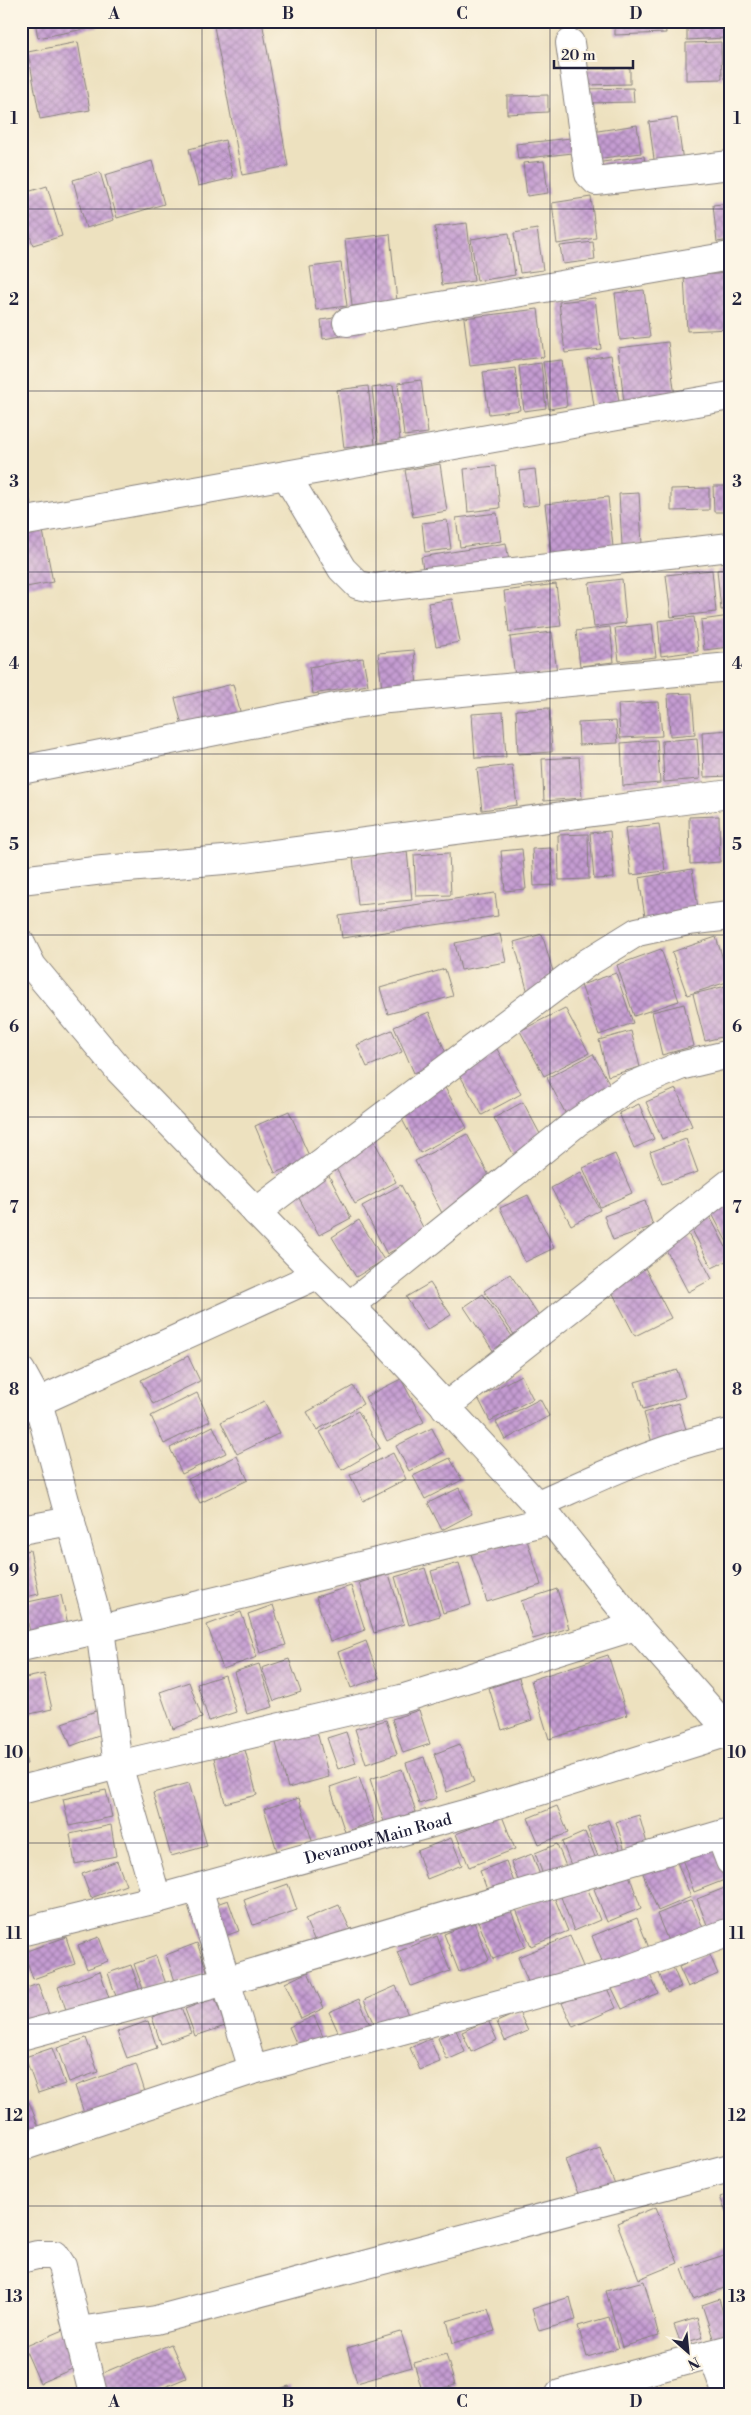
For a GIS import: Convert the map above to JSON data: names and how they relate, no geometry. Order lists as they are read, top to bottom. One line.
{"streets":{"street":["Devanoor Main Road"]},"scale_bar":"20 m","north":"bottom right","grid":{"columns":["A","B","C","D"],"rows":["1","2","3","4","5","6","7","8","9","10","11","12","13"]}}
